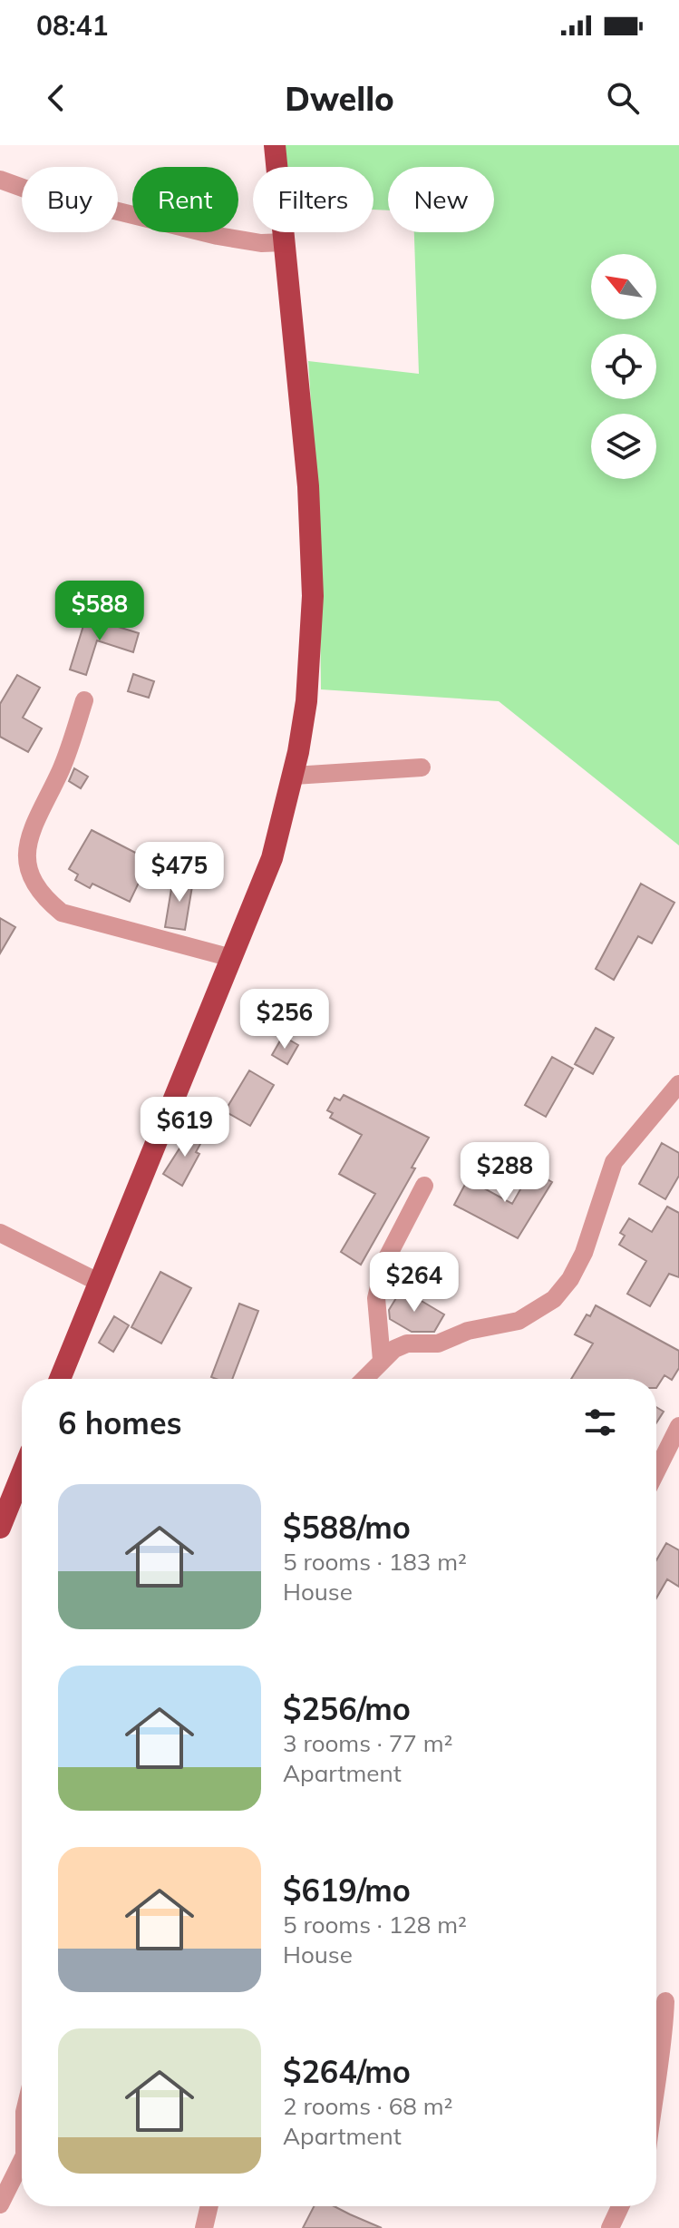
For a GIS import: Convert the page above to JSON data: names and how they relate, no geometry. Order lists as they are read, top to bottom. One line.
{"north":"top left","page":{"status":"08:41","header":"Dwello","chip":["Buy","Rent","Filters","New"],"price":["$588","$475","$256","$619","$288","$264"],"heading":"6 homes","list":[{"name":"$588/mo","note":"5 rooms · 183 m² · House"},{"name":"$256/mo","note":"3 rooms · 77 m² · Apartment"},{"name":"$619/mo","note":"5 rooms · 128 m² · House"},{"name":"$264/mo","note":"2 rooms · 68 m² · Apartment"}]}}
